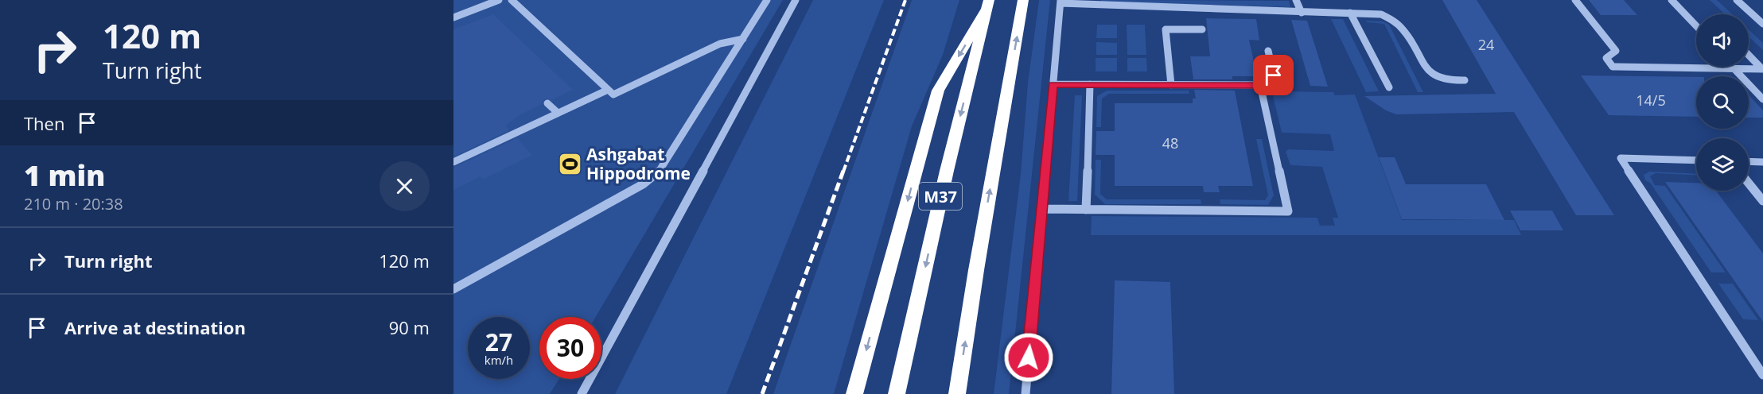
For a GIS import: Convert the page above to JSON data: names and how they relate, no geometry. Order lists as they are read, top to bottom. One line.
{"streets":{"highway":["M37"]},"places":{"sports":["Ashgabat Hippodrome"]},"house_numbers":["24","14/5","48"],"page":{"turn":["120 m","Turn right"],"then":"Then","heading":["1 min","210 m · 20:38"],"list":[{"name":"Turn right","value":"120 m"},{"name":"Arrive at destination","value":"90 m"}],"speed":"27 km/h","limit":"30"}}
